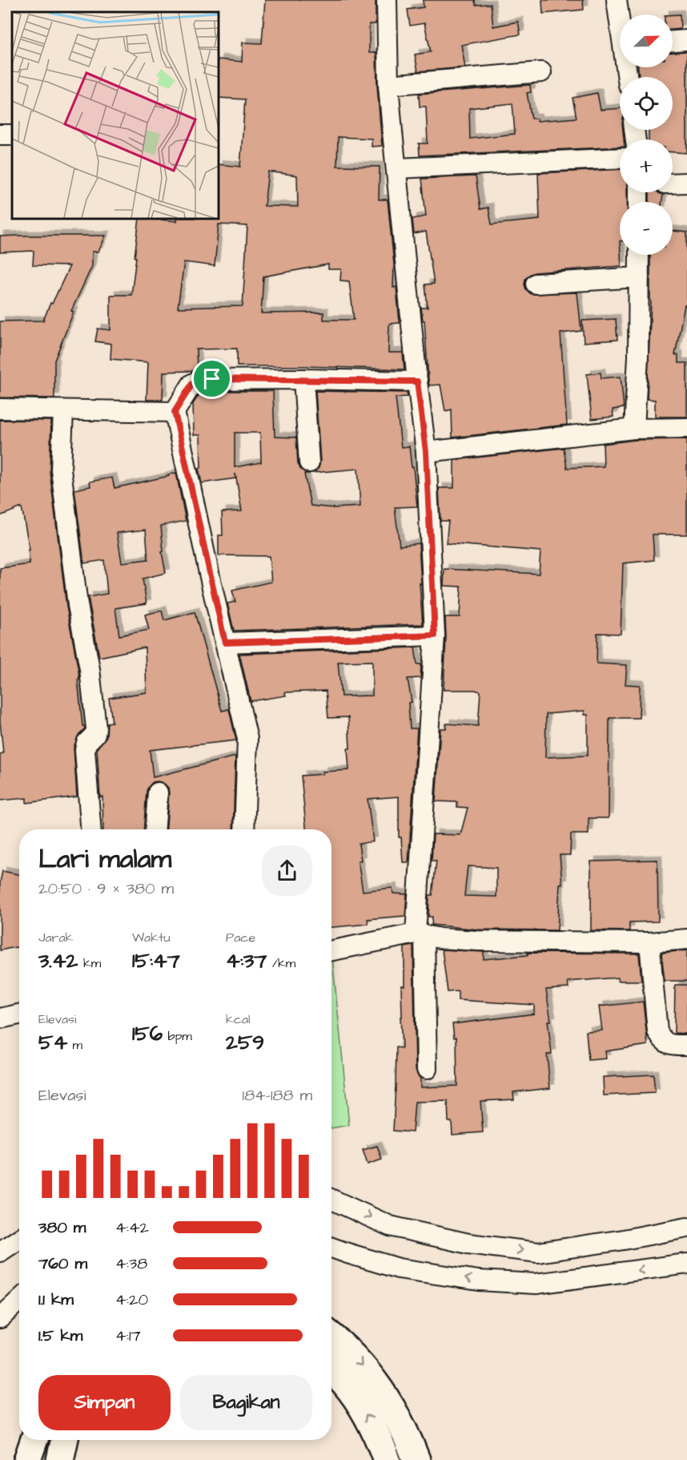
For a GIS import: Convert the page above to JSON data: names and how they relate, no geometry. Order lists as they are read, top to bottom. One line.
{"north":"top right","page":{"map_buttons":["+","−"],"heading":["Lari malam","20:50 · 9 × 380 m"],"stats":[["Jarak","3.42 km"],["Waktu","15:47"],["Pace","4:37 /km"],["Elevasi","54 m"],["156 bpm"],["kcal","259"]],"chart":["Elevasi","184–188 m"],"list":[{"name":"380 m","note":"4:42"},{"name":"760 m","note":"4:38"},{"name":"1.1 km","note":"4:20"},{"name":"1.5 km","note":"4:17"}],"buttons":["Simpan","Bagikan"]}}
